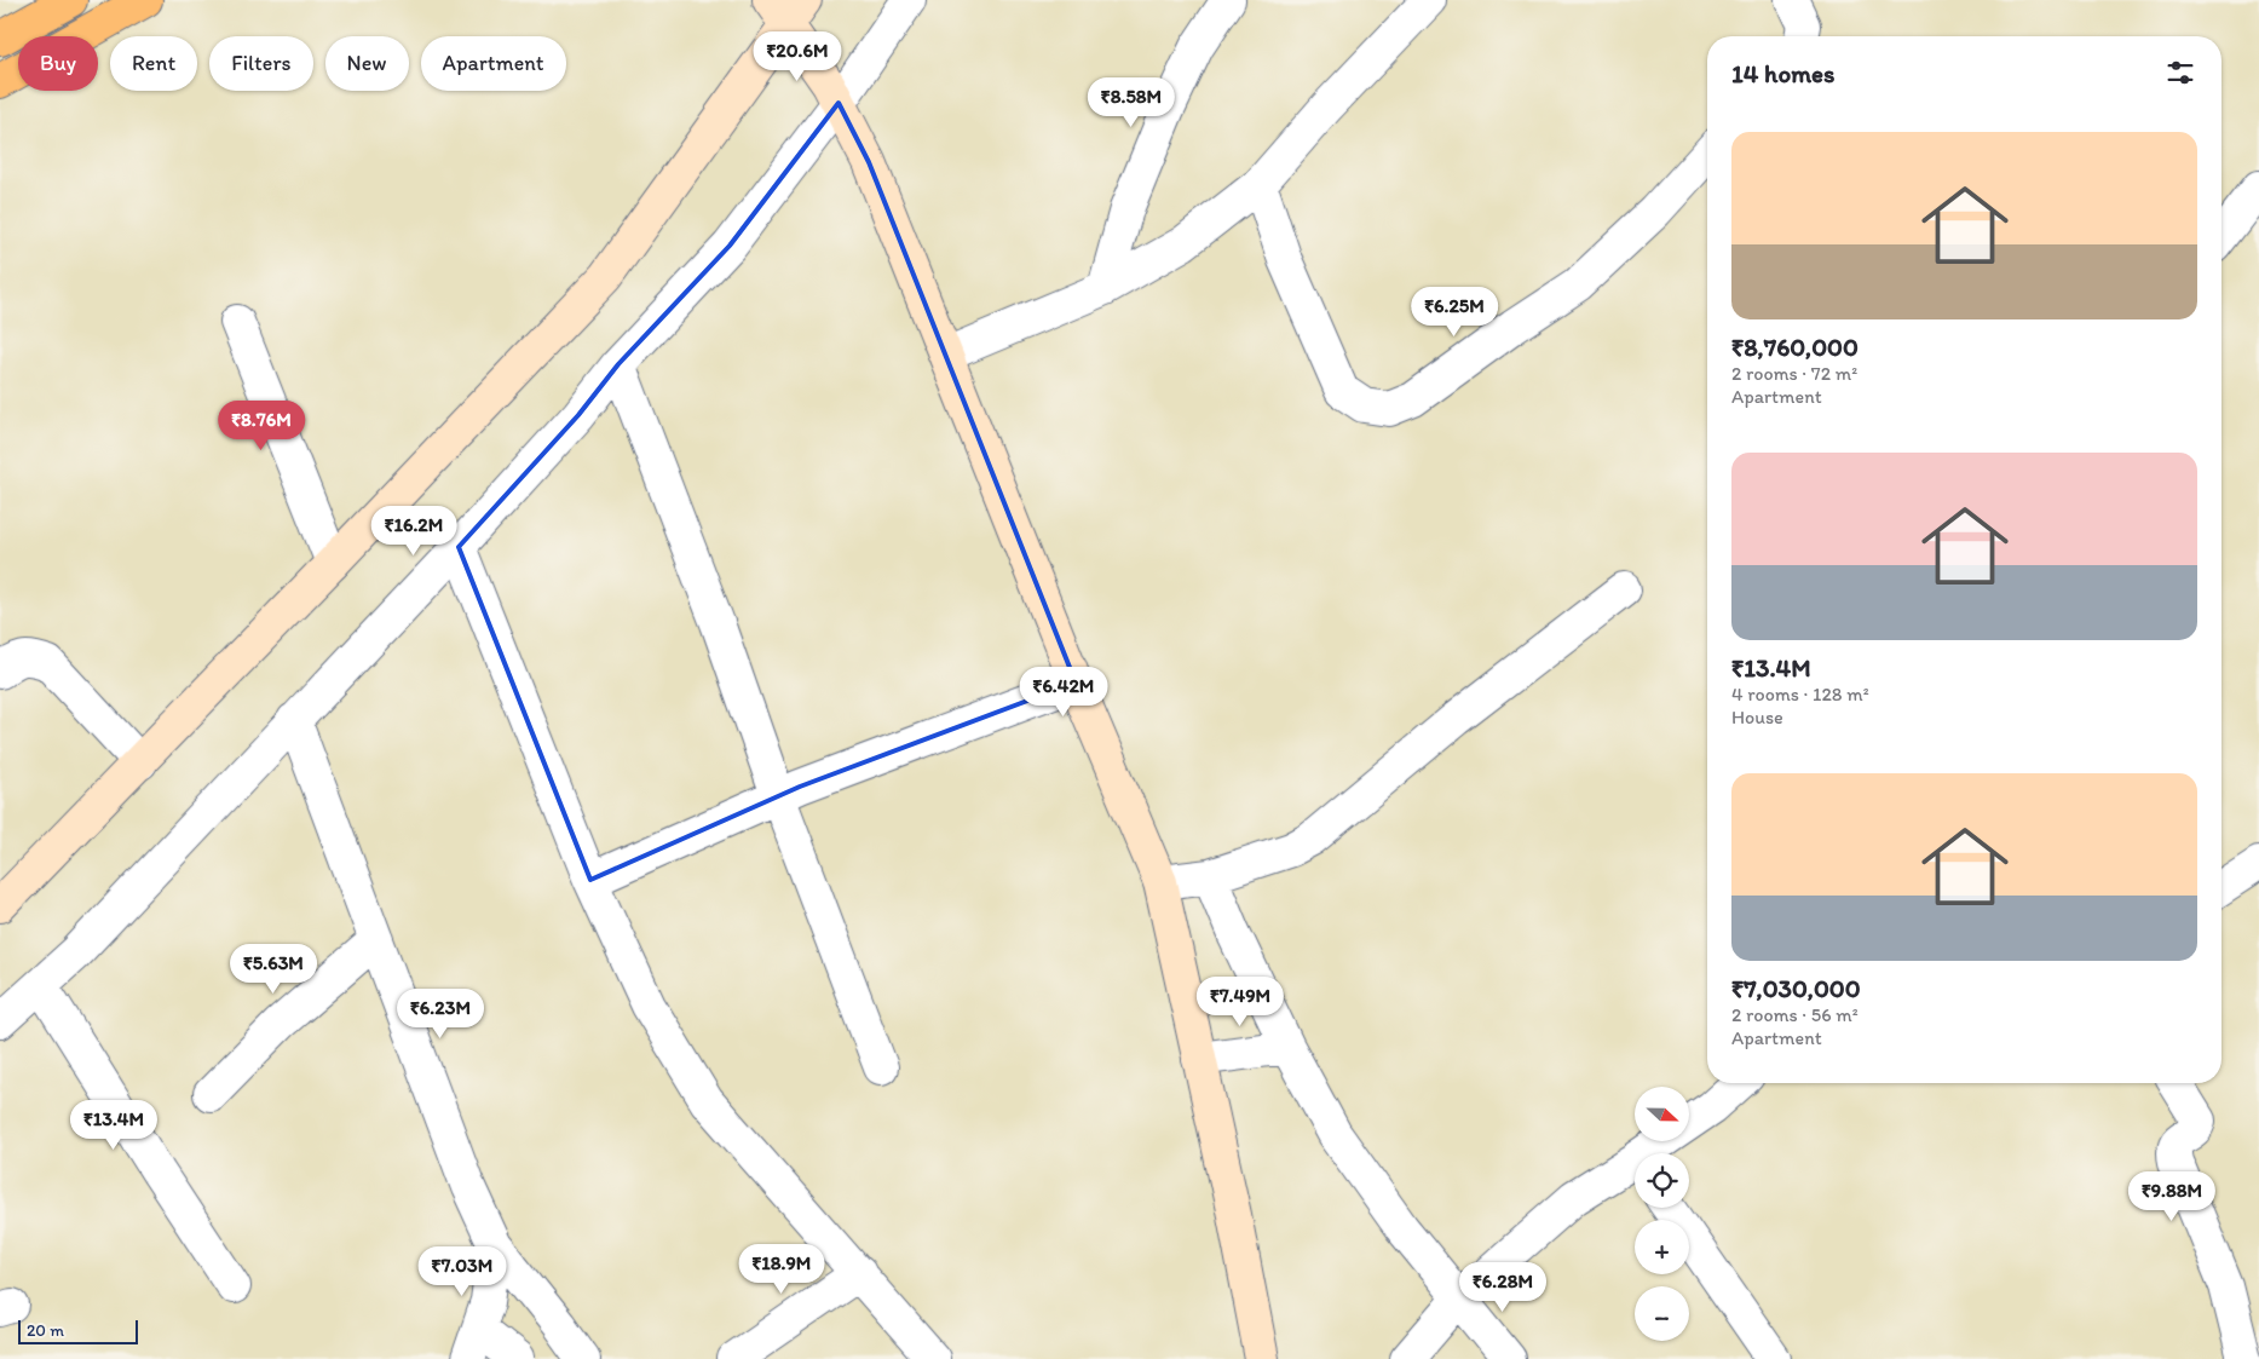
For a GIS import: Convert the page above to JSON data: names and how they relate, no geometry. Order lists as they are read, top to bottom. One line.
{"scale_bar":"20 m","north":"right","page":{"price":["₹20.6M","₹8.58M","₹6.25M","₹8.76M","₹16.2M","₹6.42M","₹5.63M","₹7.49M","₹6.23M","₹13.4M","₹9.88M","₹18.9M","₹7.03M","₹6.28M"],"chip":["Buy","Rent","Filters","New","Apartment"],"heading":"14 homes","list":[{"name":"₹8,760,000","note":"2 rooms · 72 m² · Apartment"},{"name":"₹13.4M","note":"4 rooms · 128 m² · House"},{"name":"₹7,030,000","note":"2 rooms · 56 m² · Apartment"}],"map_buttons":["+","−"],"scale":"20 m"}}
